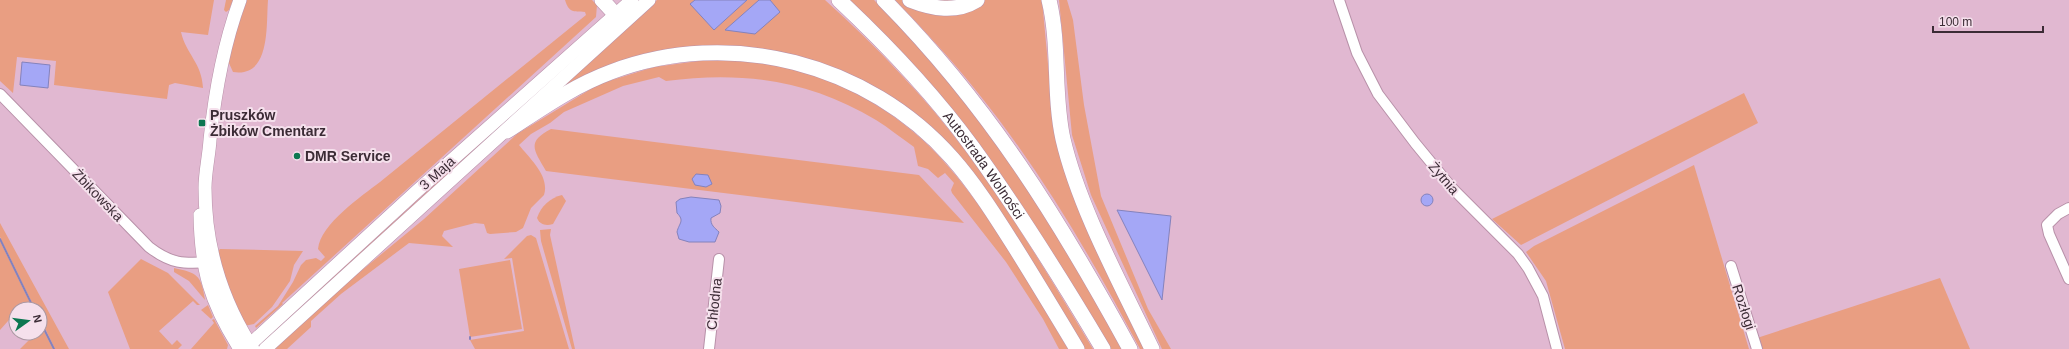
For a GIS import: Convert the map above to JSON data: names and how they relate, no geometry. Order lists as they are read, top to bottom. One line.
{"streets":{"highway":["Autostrada Wolności"],"main road":["3 Maja"],"street":["Żytnia","Żbikowska","Chłodna","Rozłogi"]},"places":{"transit":["Pruszków Żbików Cmentarz"],"other":["DMR Service"]},"scale_bar":"100 m","north":"right"}
